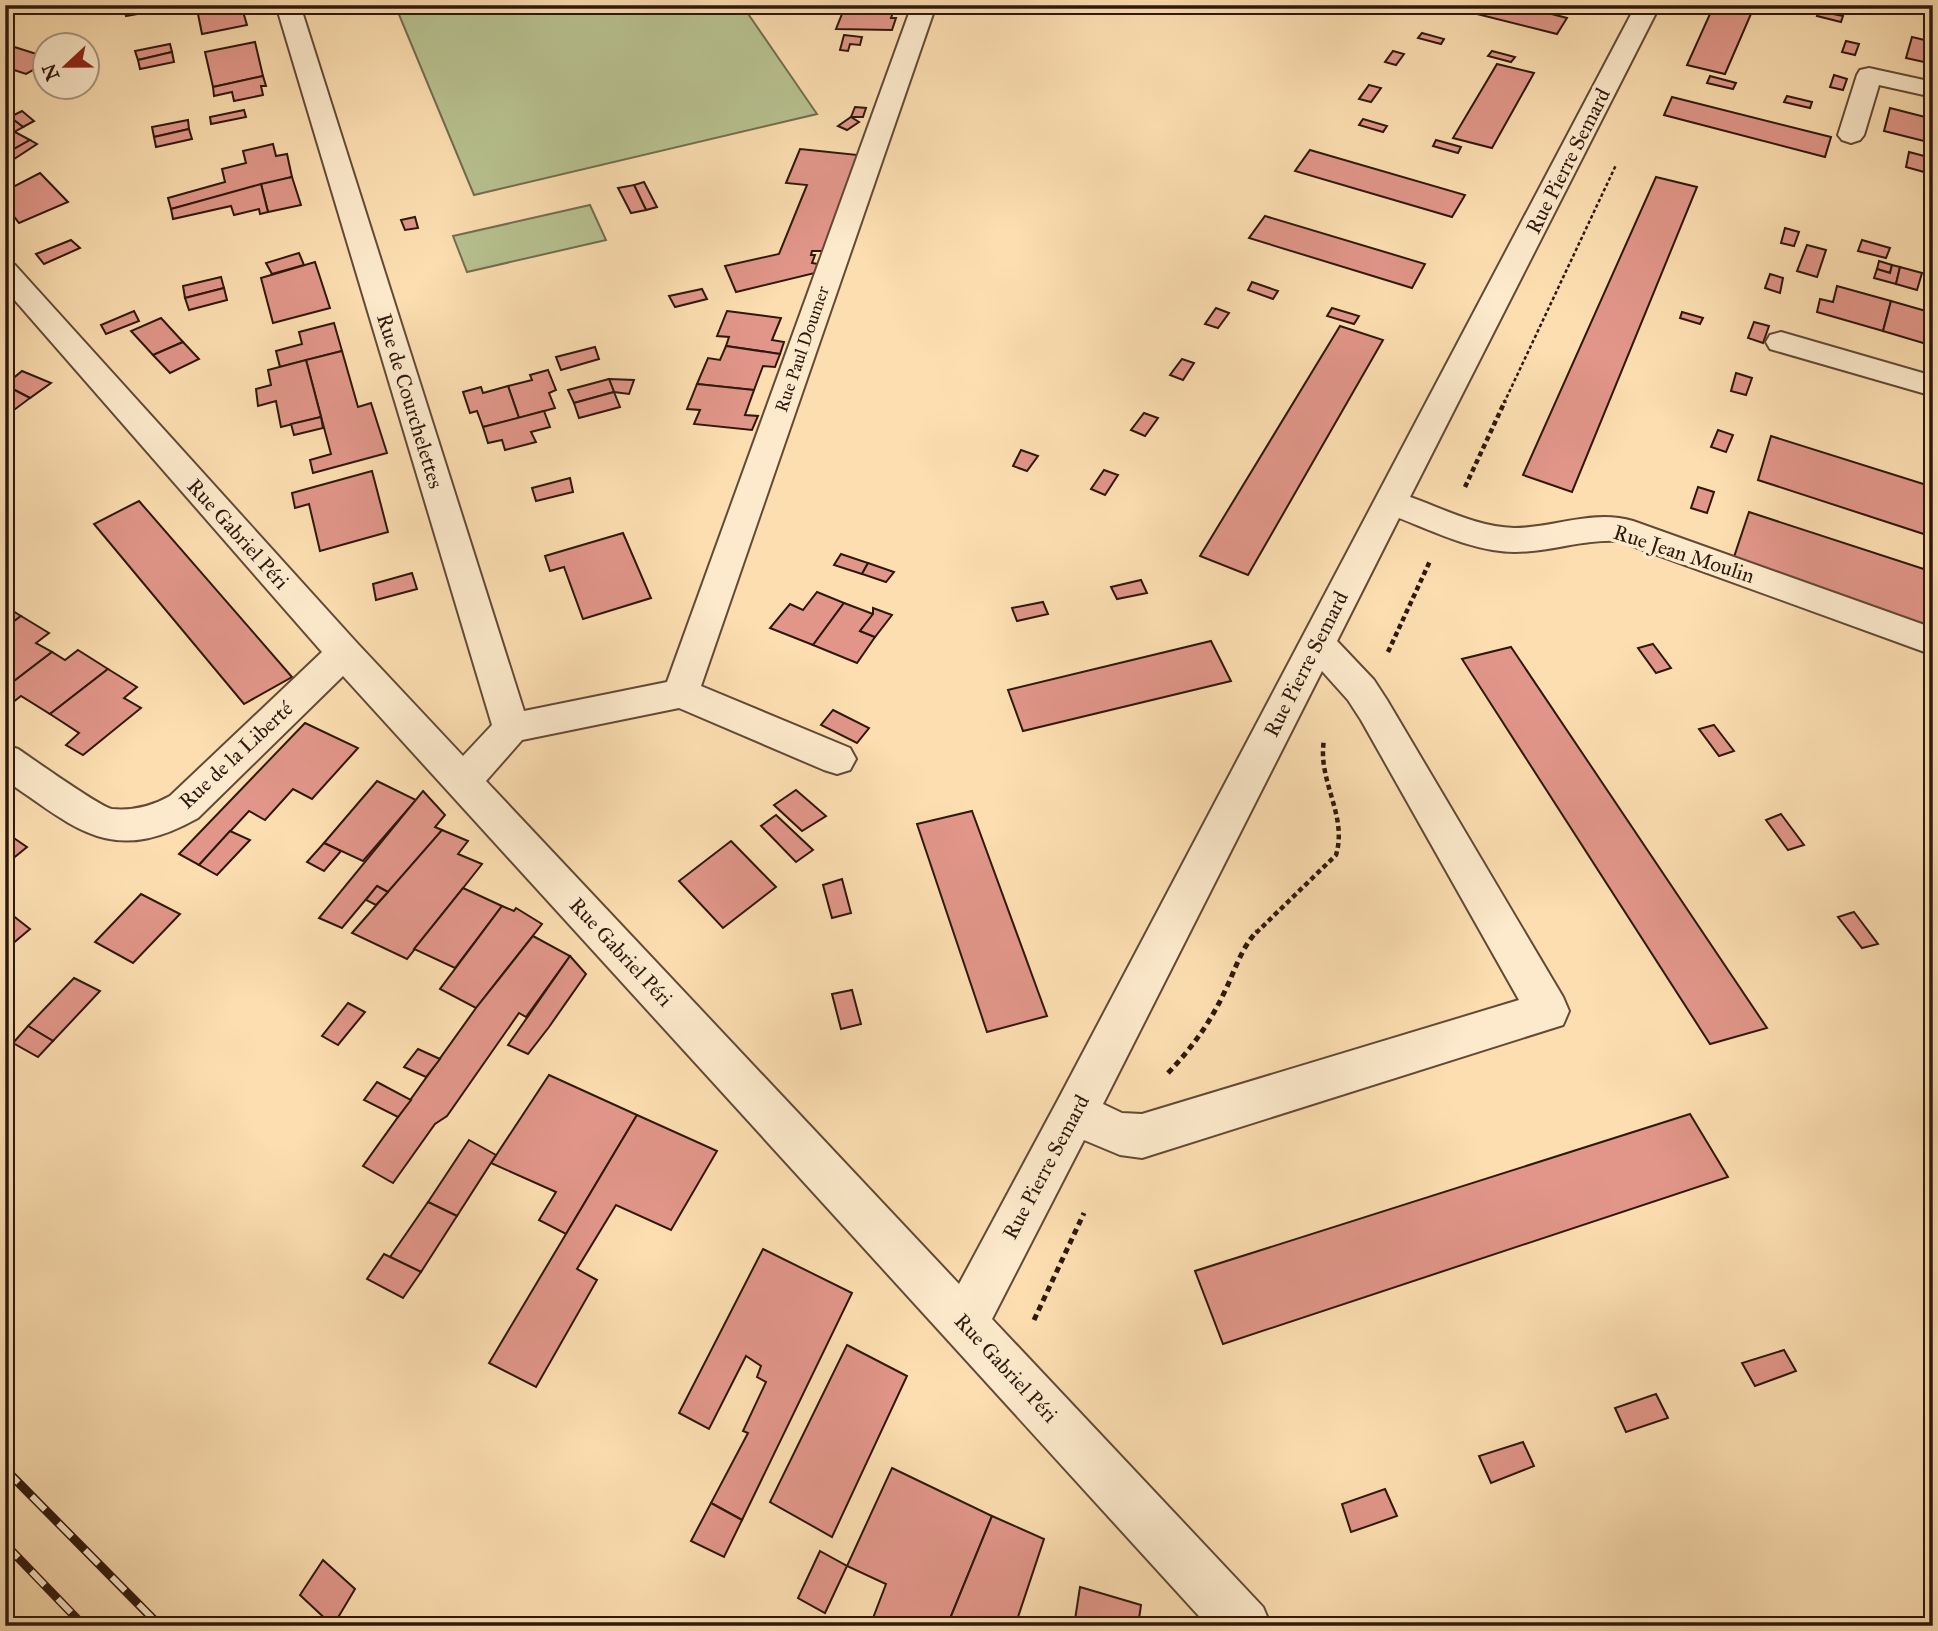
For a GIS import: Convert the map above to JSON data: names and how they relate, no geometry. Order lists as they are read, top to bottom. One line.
{"streets":{"street":["Rue Pierre Semard","Rue Paul Doumer","Rue de Courchelettes","Rue Gabriel Péri","Rue Jean Moulin","Rue de la Liberté"]},"crossings":[["Rue Pierre Semard","Rue Gabriel Péri"],["Rue Pierre Semard","Rue Jean Moulin"],["Rue Gabriel Péri","Rue de la Liberté"]],"north":"left"}
